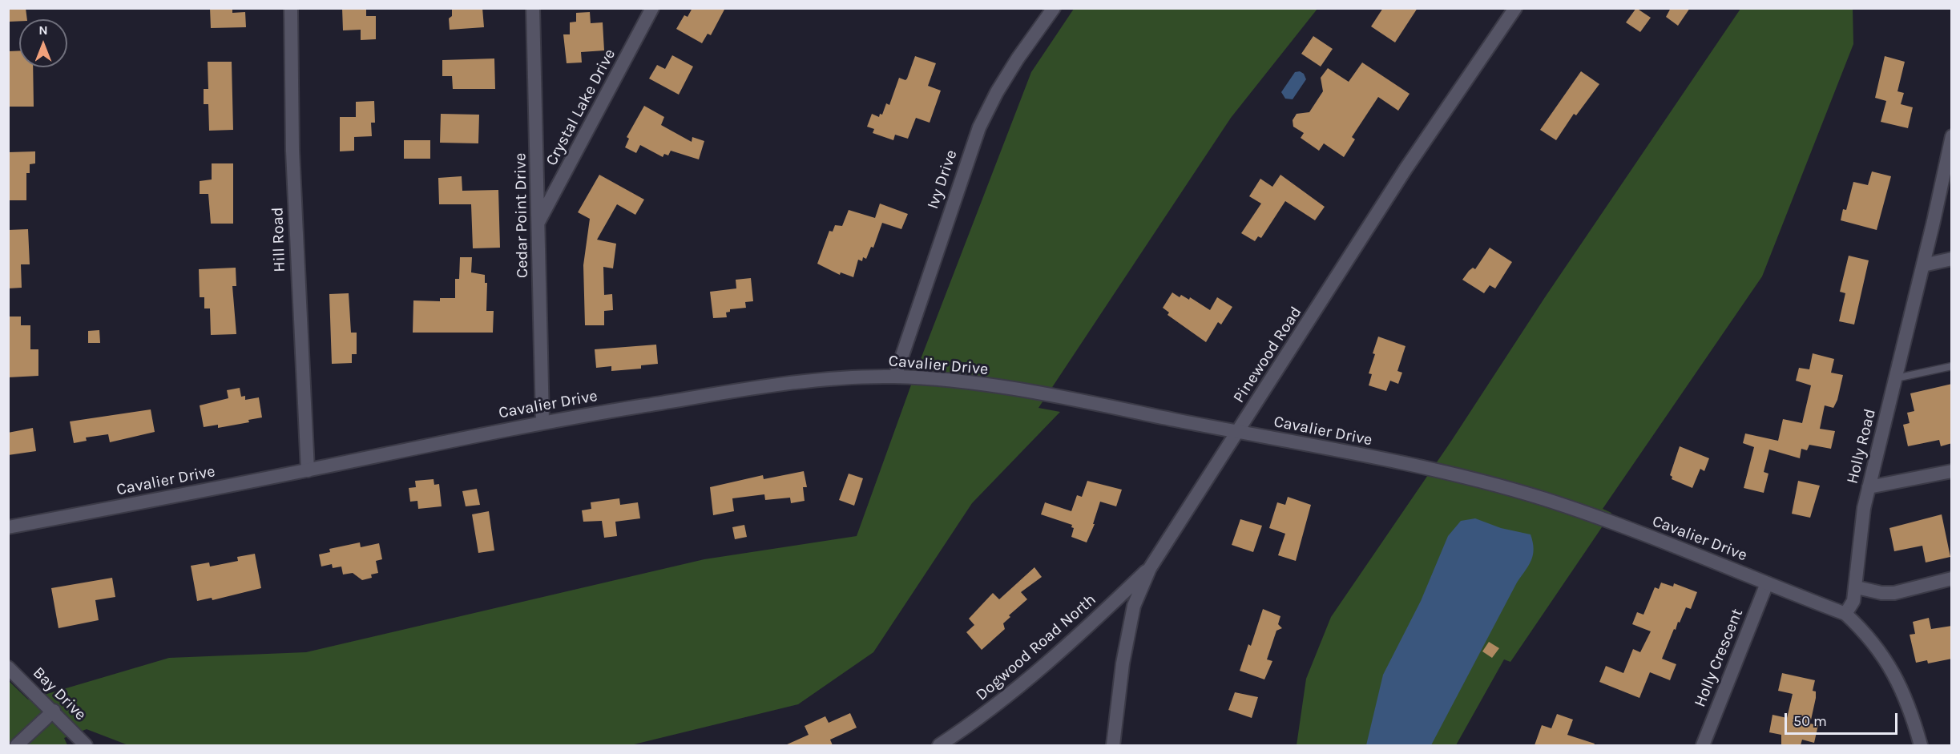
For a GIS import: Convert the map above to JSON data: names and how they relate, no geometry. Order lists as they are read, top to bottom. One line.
{"streets":{"street":["Crystal Lake Drive","Ivy Drive","Cedar Point Drive","Hill Road","Pinewood Road","Cavalier Drive","Holly Road","Dogwood Road North","Holly Crescent","Bay Drive"]},"crossings":[["Crystal Lake Drive","Cedar Point Drive"],["Ivy Drive","Cavalier Drive"],["Cedar Point Drive","Cavalier Drive"],["Hill Road","Cavalier Drive"],["Pinewood Road","Cavalier Drive"],["Pinewood Road","Dogwood Road North"],["Cavalier Drive","Holly Road"],["Cavalier Drive","Holly Crescent"]],"scale_bar":"50 m","north":"top"}
